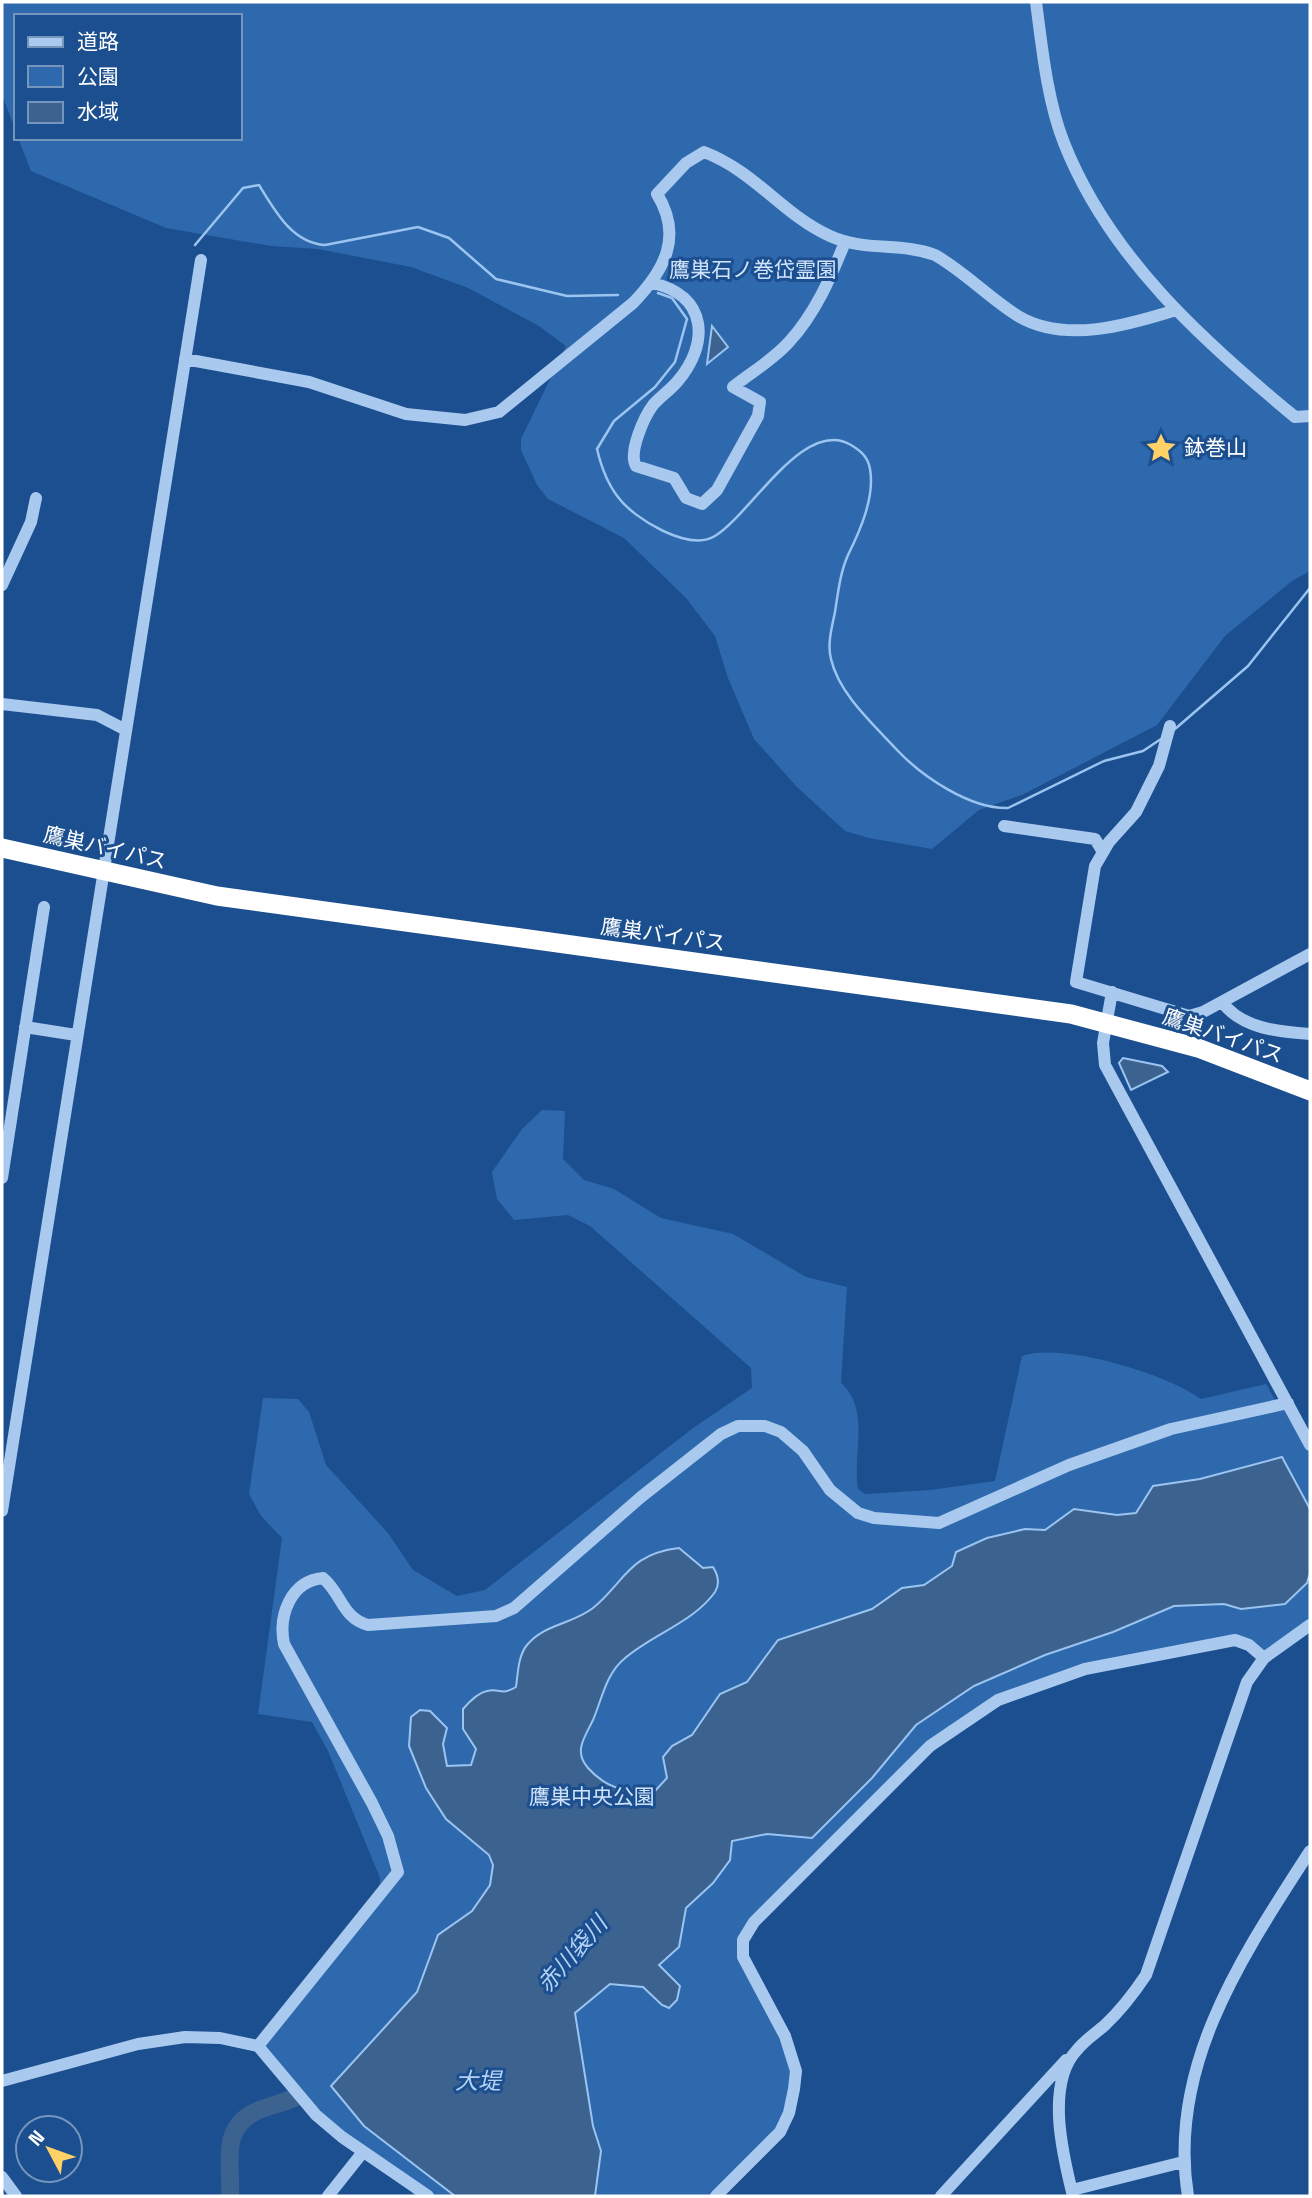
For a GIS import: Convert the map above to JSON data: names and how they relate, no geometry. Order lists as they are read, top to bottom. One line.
{"streets":{"highway":["鷹巣バイパス"]},"water":["赤川袋川","大堤"],"parks":["鷹巣石ノ巻岱霊園","鷹巣中央公園"],"places":{"place":["鉢巻山"]},"legend":["道路","公園","水域"],"north":"top left"}
